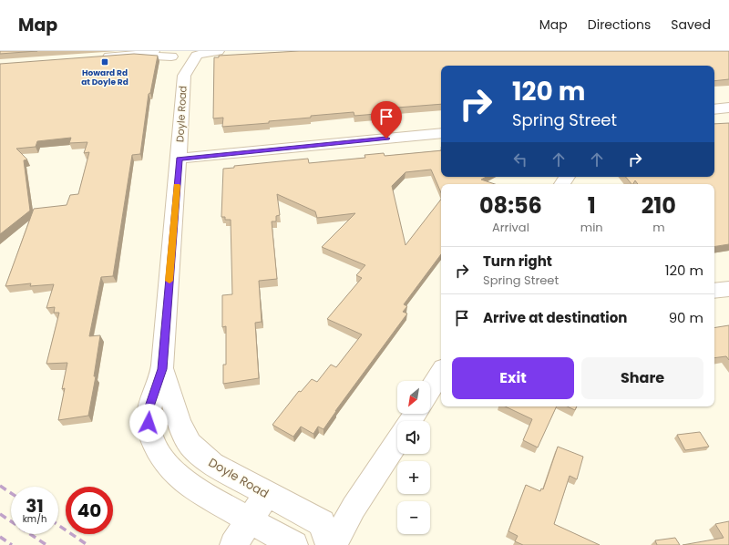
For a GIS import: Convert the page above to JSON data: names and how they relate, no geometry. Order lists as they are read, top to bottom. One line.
{"streets":{"street":["Doyle Road"]},"places":{"transit":["Howard Rd at Doyle Rd"]},"north":"bottom left","page":{"header":"Map","nav":["Map","Directions","Saved"],"turn":["120 m","Spring Street"],"eta":["08:56","Arrival","1","min","210","m"],"list":[{"name":"Turn right","note":"Spring Street","value":"120 m"},{"name":"Arrive at destination","value":"90 m"}],"buttons":["Exit","Share"],"map_buttons":["+","−"],"speed":"31 km/h","limit":"40"}}
